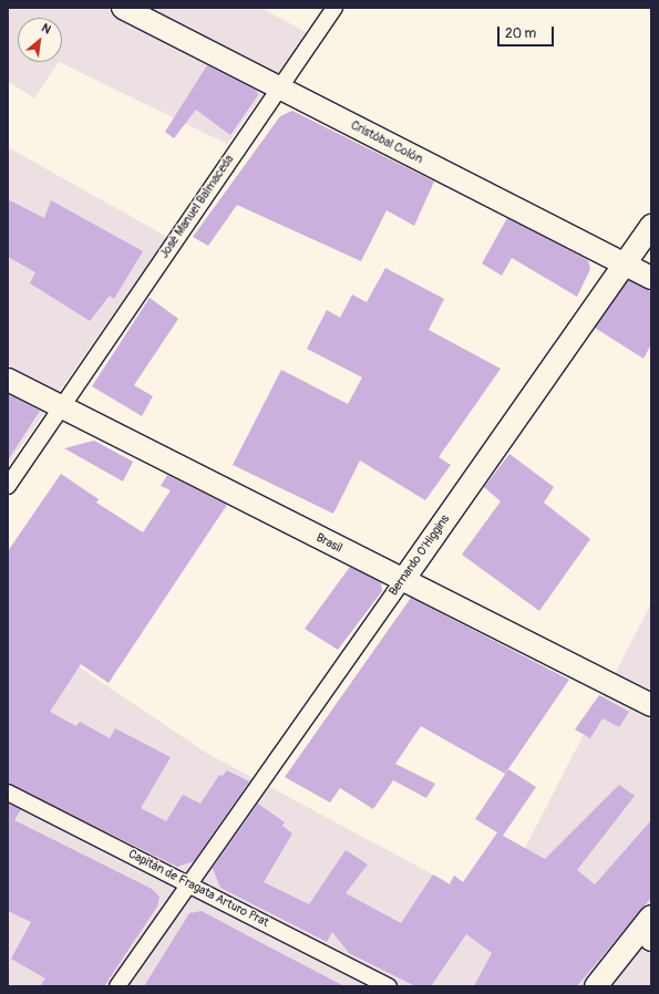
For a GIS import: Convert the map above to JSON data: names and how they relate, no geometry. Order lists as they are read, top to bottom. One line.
{"streets":{"street":["Cristóbal Colón","José Manuel Balmaceda","Brasil","Bernardo O'Higgins","Capitán de Fragata Arturo Prat"]},"crossings":[["Cristóbal Colón","José Manuel Balmaceda"],["Cristóbal Colón","Bernardo O'Higgins"],["José Manuel Balmaceda","Brasil"],["Brasil","Bernardo O'Higgins"],["Bernardo O'Higgins","Capitán de Fragata Arturo Prat"]],"scale_bar":"20 m","north":"top right"}
